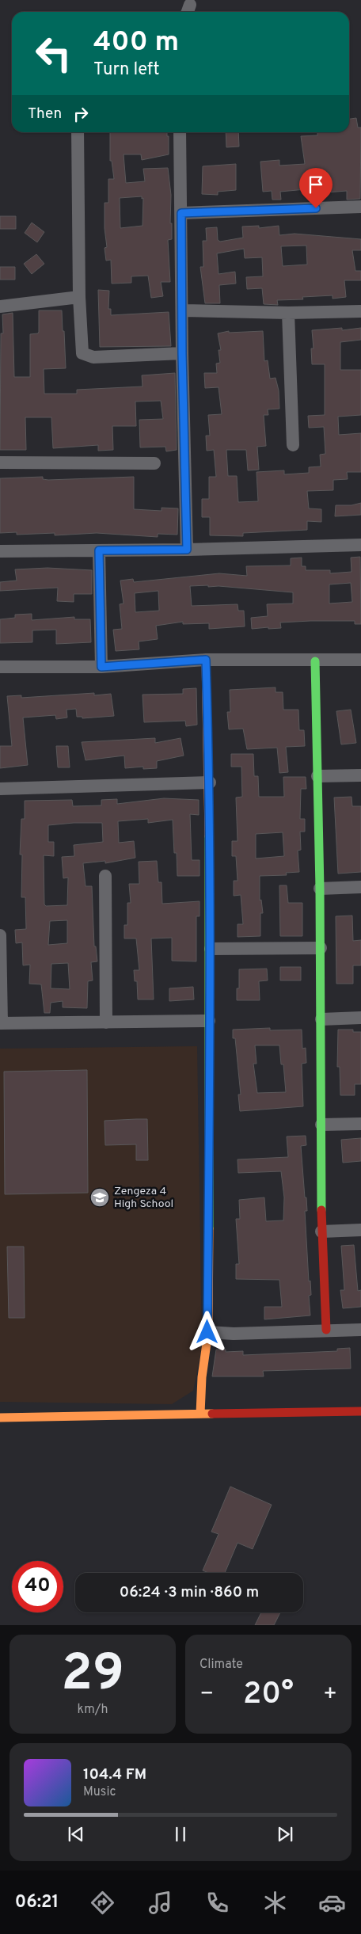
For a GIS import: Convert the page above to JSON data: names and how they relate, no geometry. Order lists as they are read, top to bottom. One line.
{"places":{"school or university":["Zengeza 4 High School"]},"page":{"turn":["400 m","Turn left"],"then":"Then","limit":"40","trip":"06:24 · 3 min · 860 m","tile":[["29","km/h"],"Climate"],"heat":["−","20°","+"],"song":["104.4 FM","Music"],"tabs":"06:21"}}
